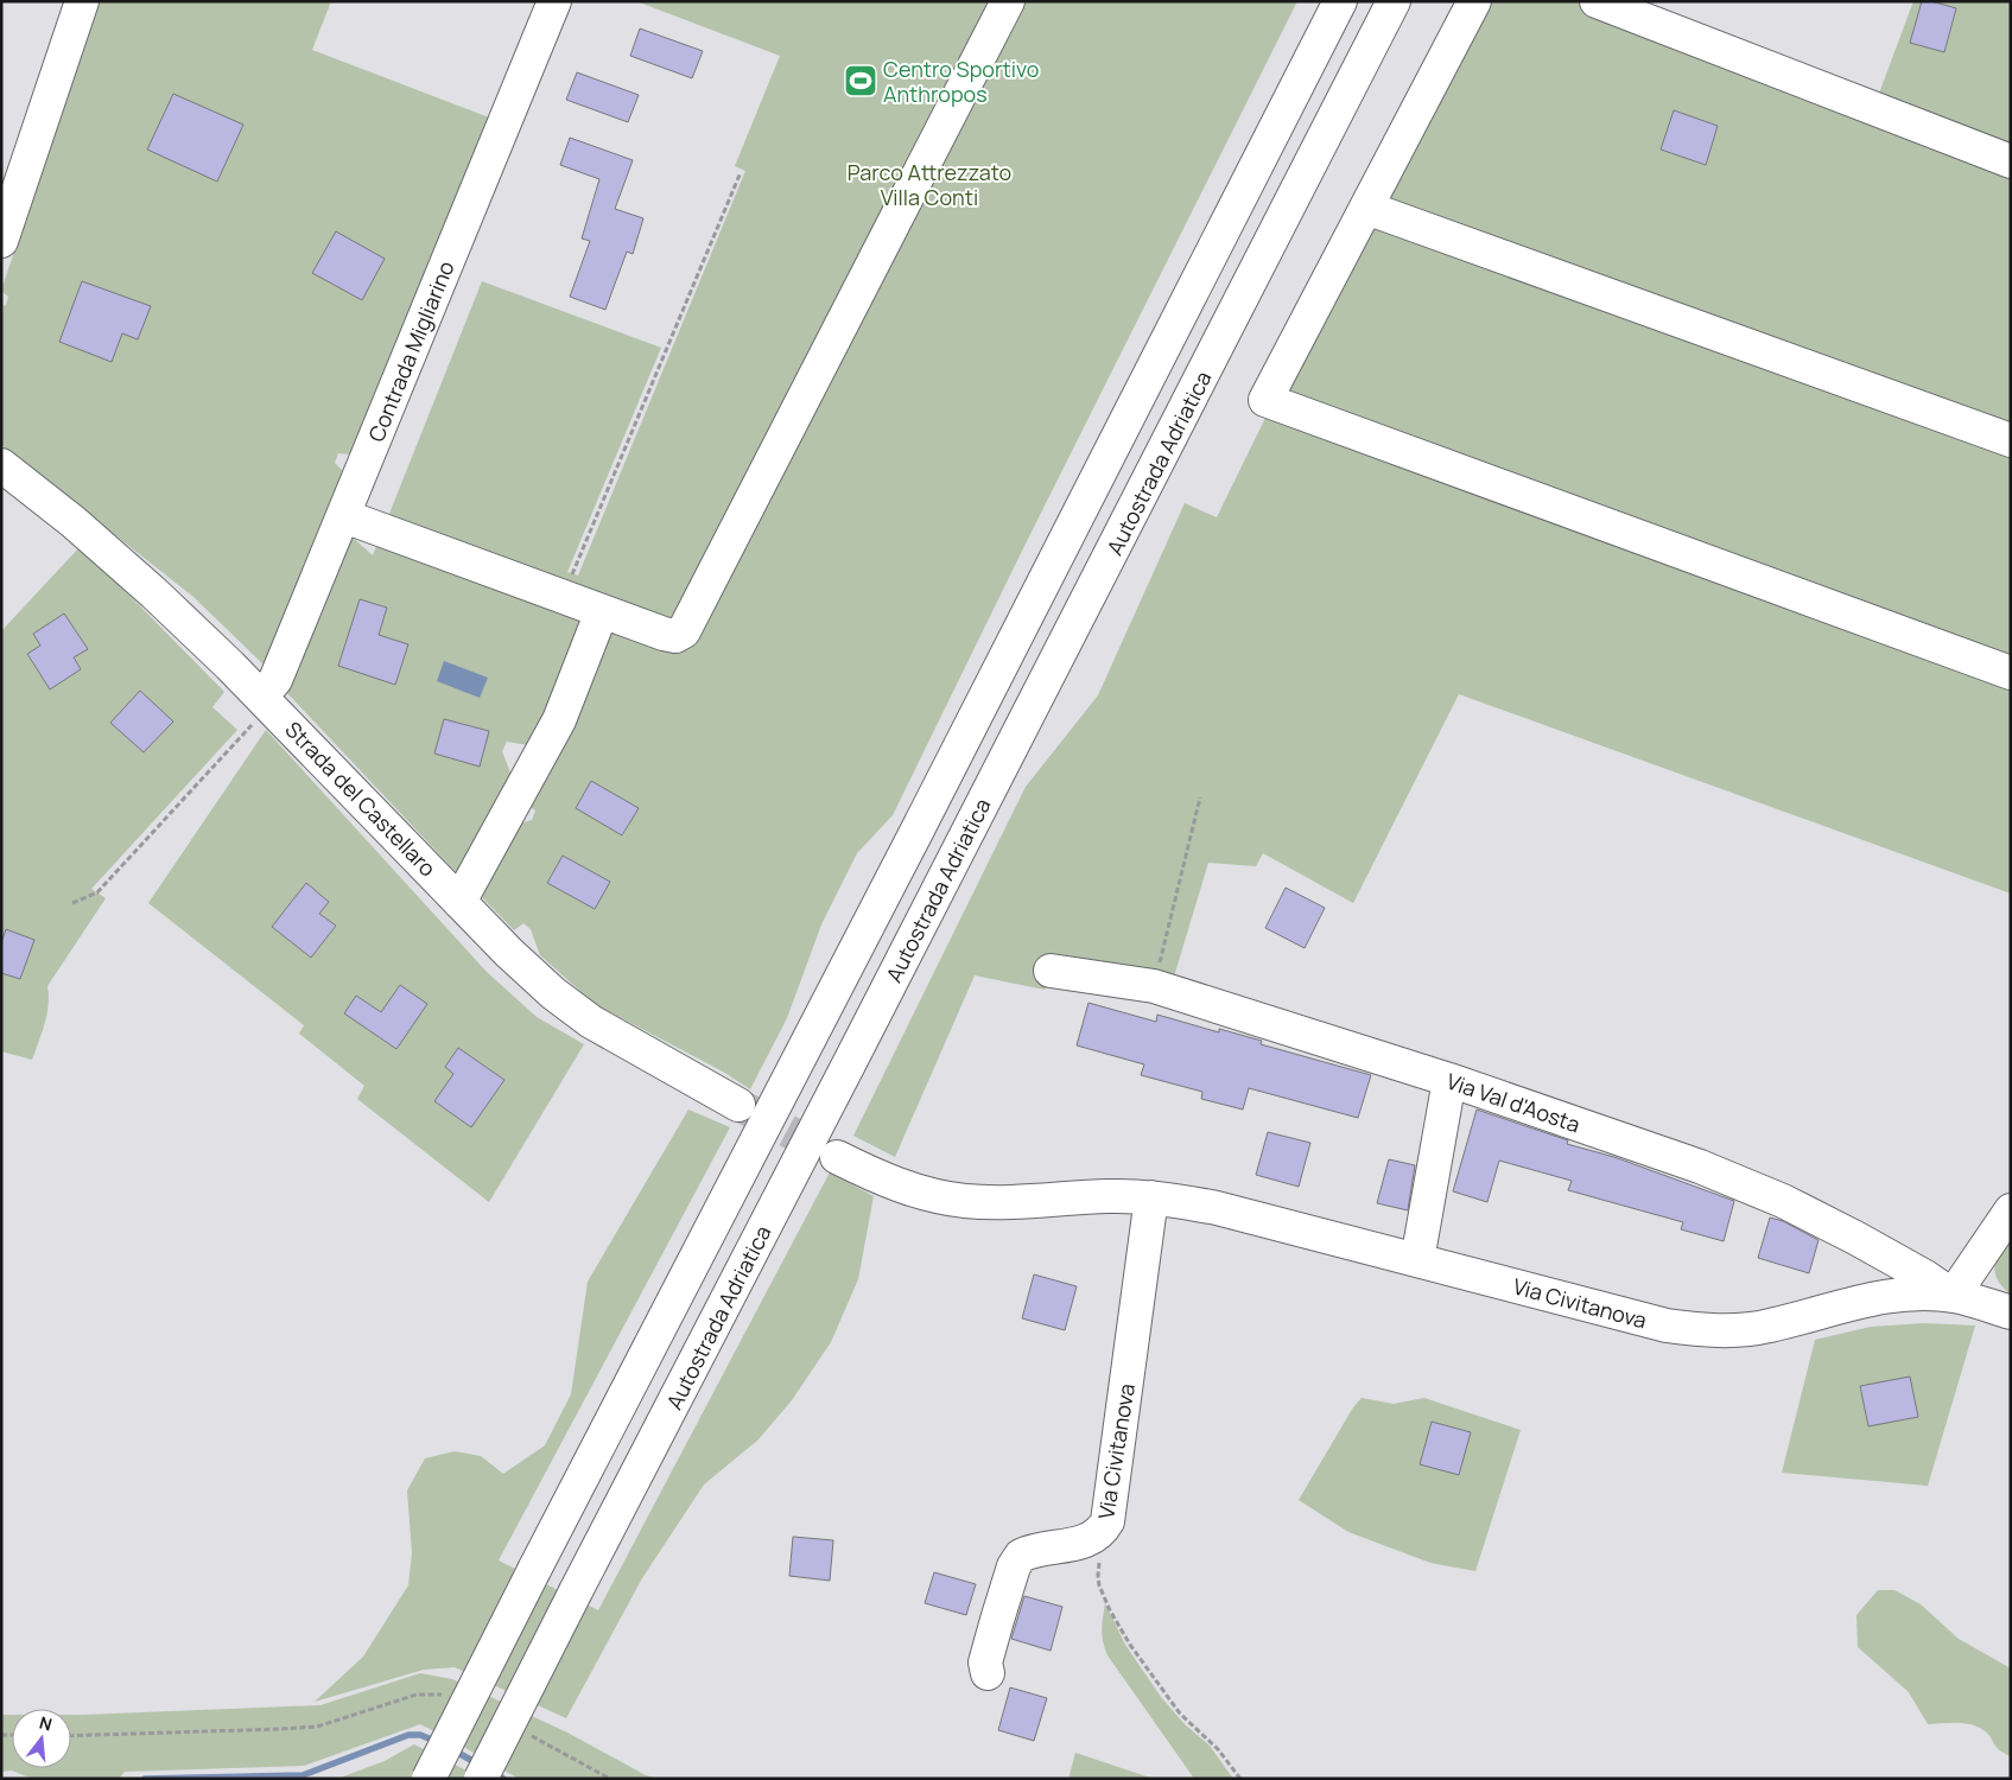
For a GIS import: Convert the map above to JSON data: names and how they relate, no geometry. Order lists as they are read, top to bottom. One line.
{"streets":{"main road":["Contrada Migliarino","Autostrada Adriatica","Strada del Castellaro","Via Val d'Aosta","Via Civitanova"]},"crossings":[["Contrada Migliarino","Strada del Castellaro"],["Via Val d'Aosta","Via Civitanova"]],"parks":["Parco Attrezzato Villa Conti"],"places":{"sports":["Centro Sportivo Anthropos"]},"north":"top"}
